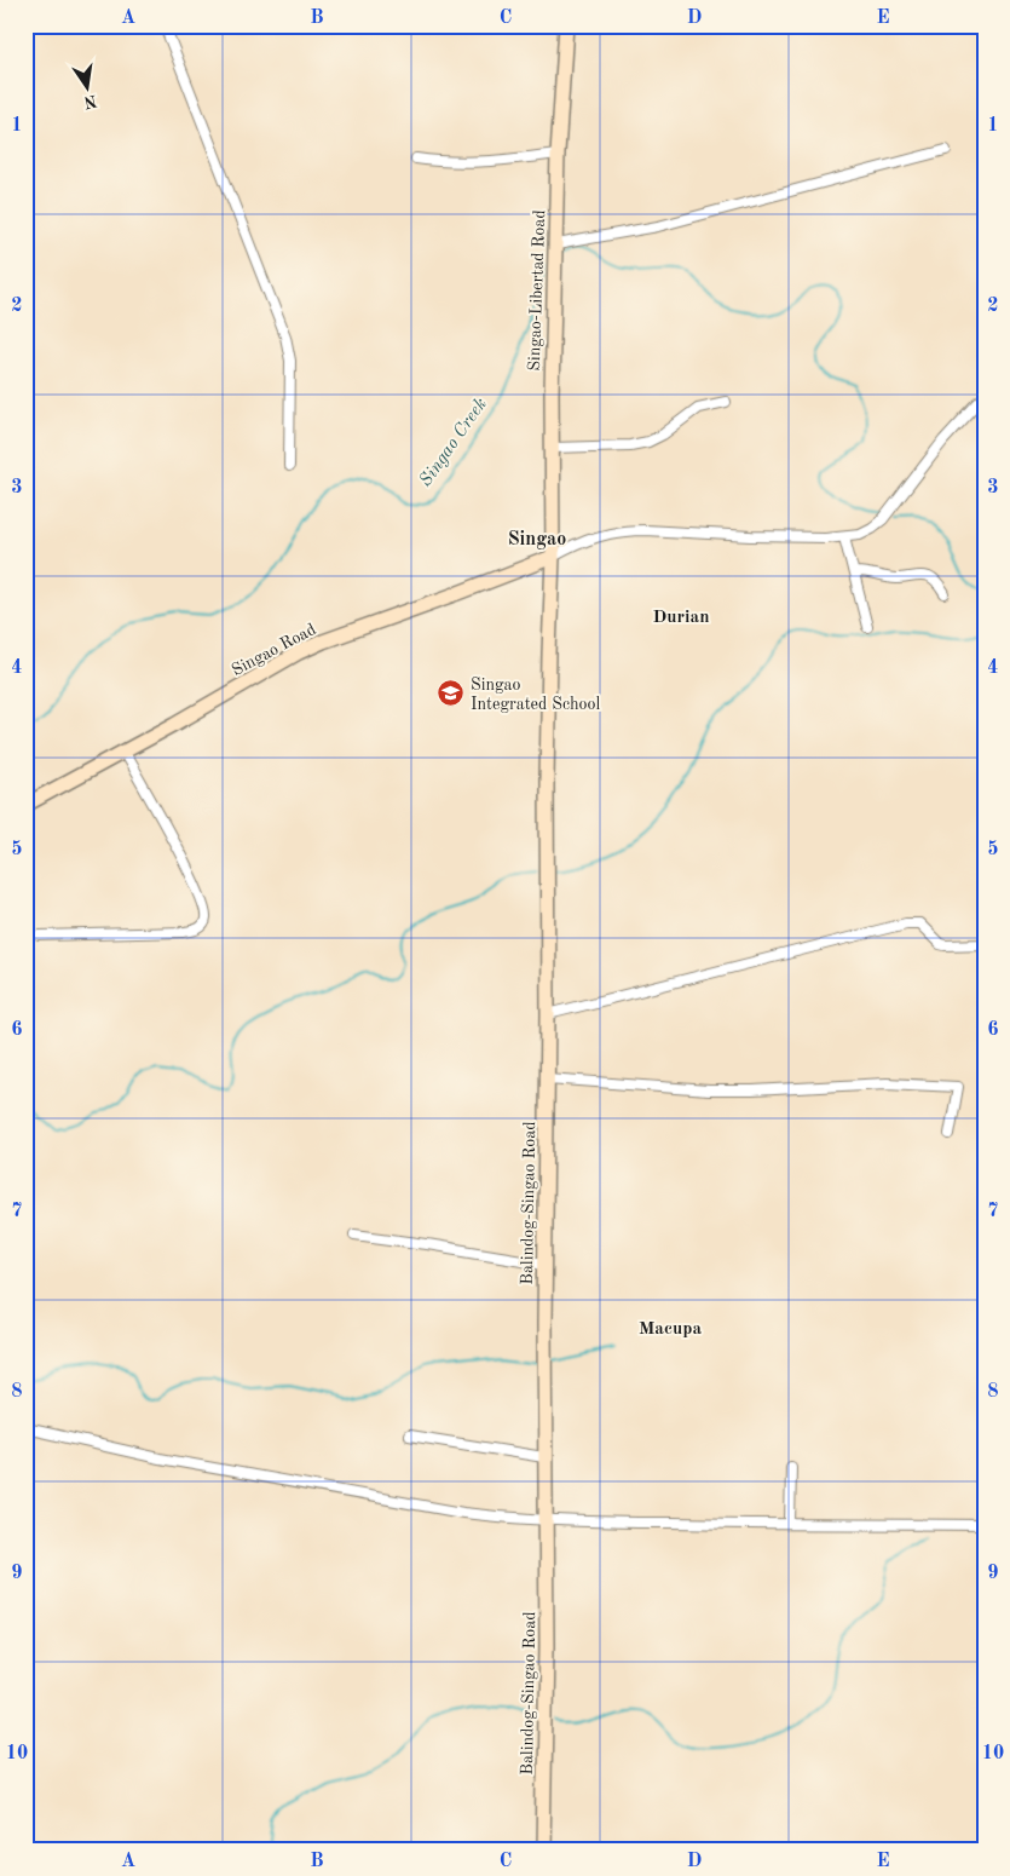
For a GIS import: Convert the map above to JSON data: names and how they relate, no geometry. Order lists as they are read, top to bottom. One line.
{"streets":{"street":["Singao-Libertad Road","Singao Road","Balindog-Singao Road"]},"crossings":[["Singao-Libertad Road","Singao Road"],["Singao-Libertad Road","Balindog-Singao Road"],["Singao Road","Balindog-Singao Road"]],"districts":["Singao","Durian","Macupa"],"water":["Singao Creek"],"places":{"school or university":["Singao Integrated School"]},"north":"bottom","grid":{"columns":["A","B","C","D","E"],"rows":["1","2","3","4","5","6","7","8","9","10"]}}
